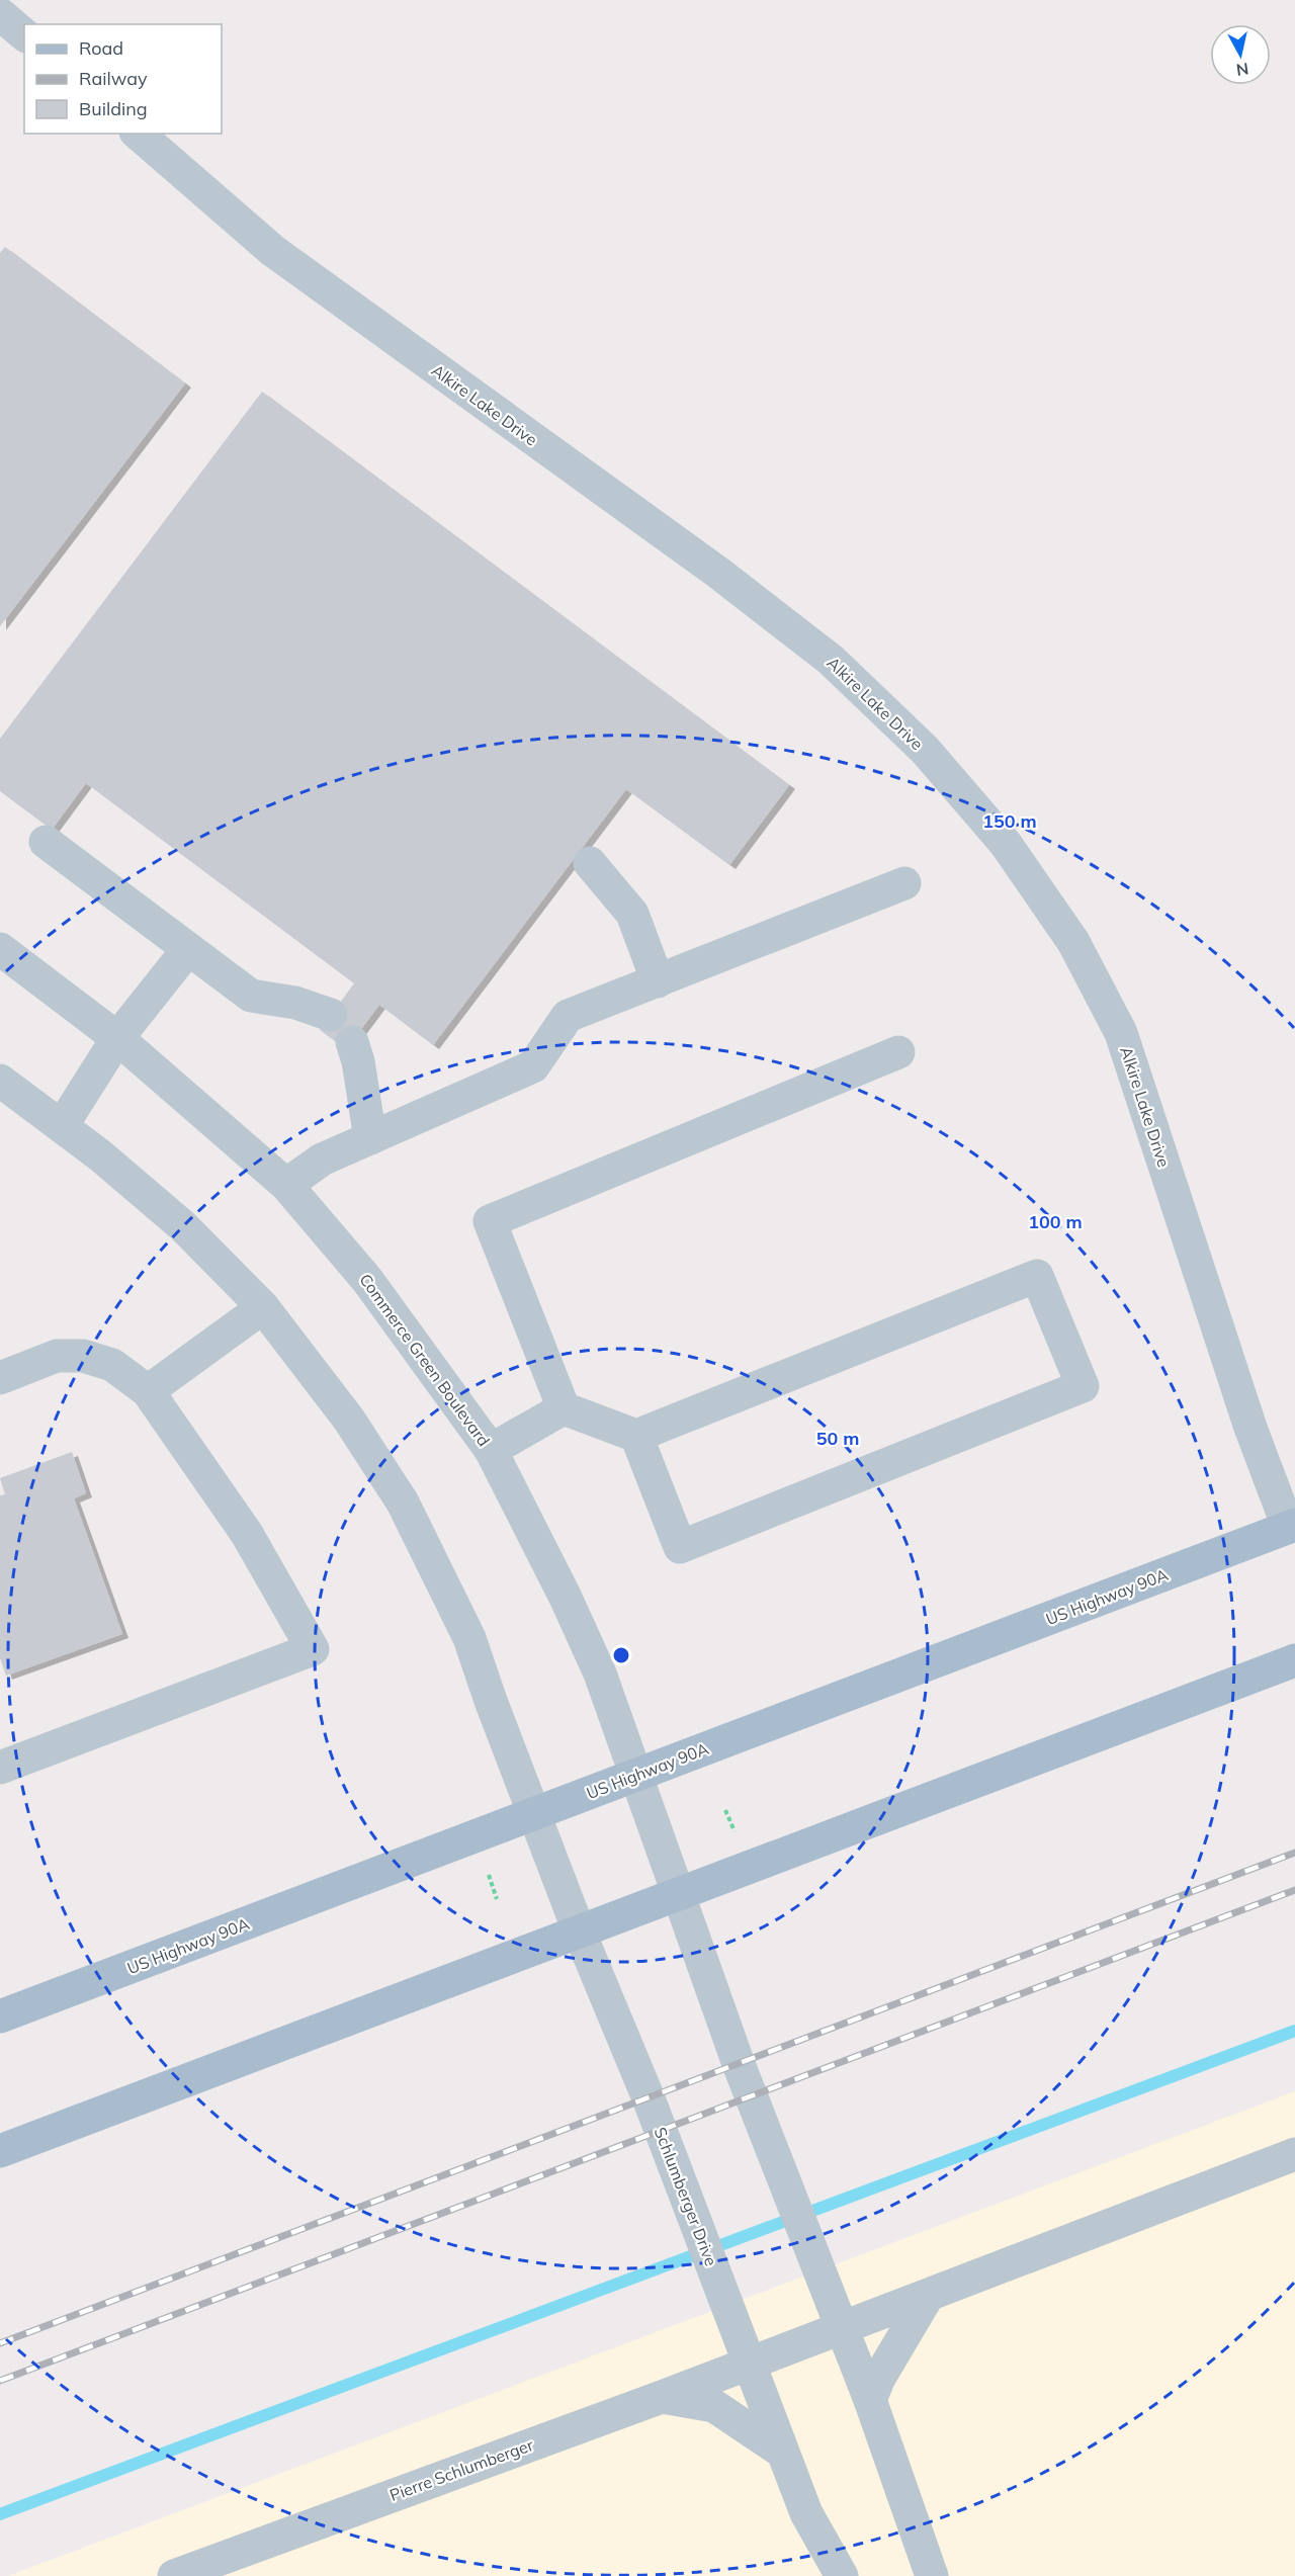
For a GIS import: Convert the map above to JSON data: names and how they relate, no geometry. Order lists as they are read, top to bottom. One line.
{"streets":{"main road":["US Highway 90A"],"street":["Alkire Lake Drive","Commerce Green Boulevard","Schlumberger Drive","Pierre Schlumberger"]},"crossings":[["Alkire Lake Drive","US Highway 90A"],["Commerce Green Boulevard","US Highway 90A"],["US Highway 90A","Schlumberger Drive"],["Schlumberger Drive","Pierre Schlumberger"]],"legend":["Road","Railway","Building"],"north":"bottom","rings":["150 m","100 m","50 m"]}
